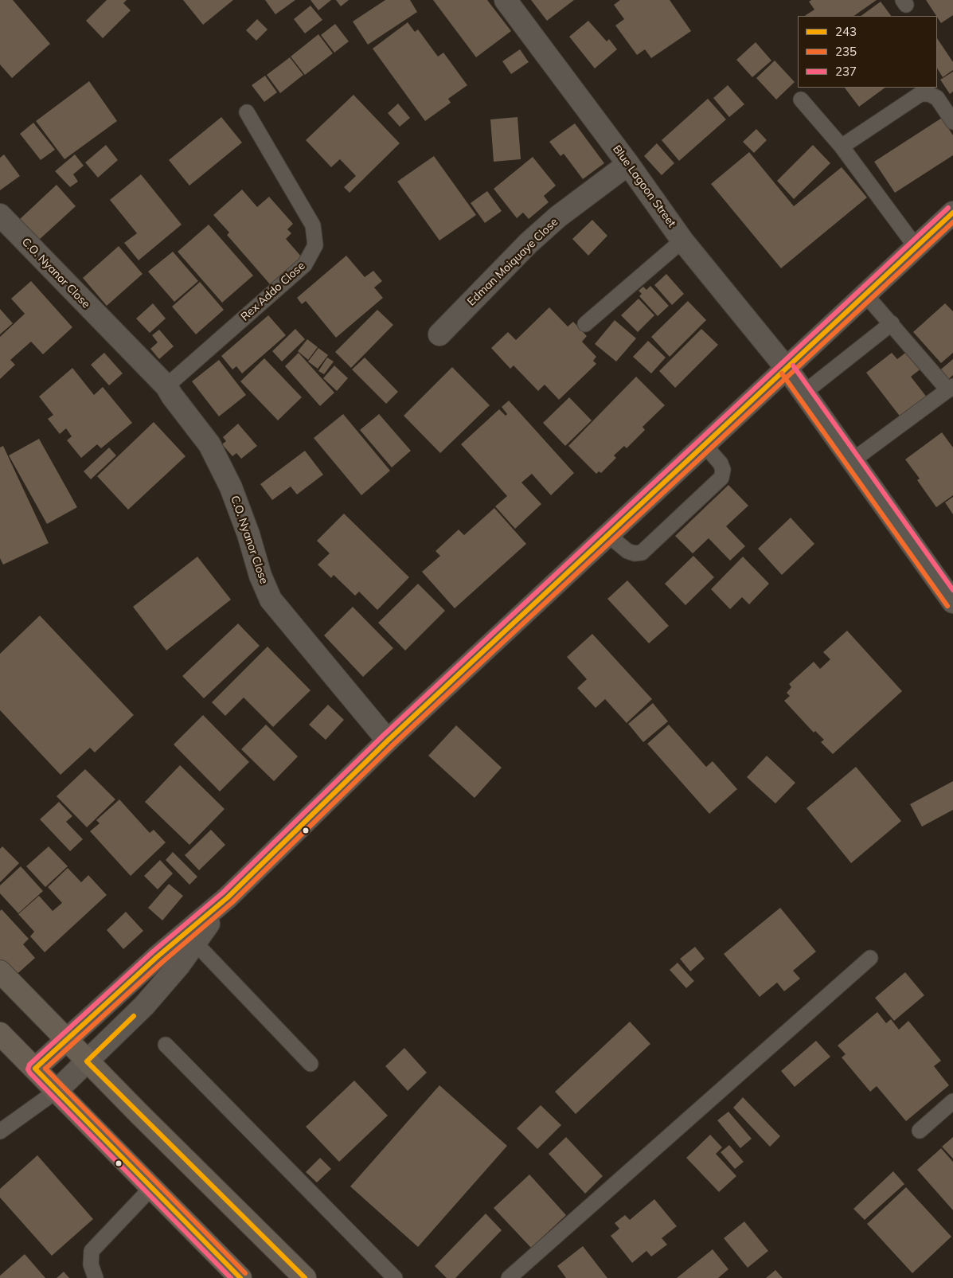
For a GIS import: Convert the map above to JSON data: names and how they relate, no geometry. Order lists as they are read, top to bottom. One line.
{"streets":{"street":["Blue Lagoon Street","Edman Moiquaye Close","C.O. Nyanor Close"],"lane":["Rex Addo Close"]},"crossings":[["Blue Lagoon Street","Edman Moiquaye Close"],["C.O. Nyanor Close","Rex Addo Close"]],"lines":["transit line 237","transit line 243","transit line 235"],"legend":["243","235","237"]}
